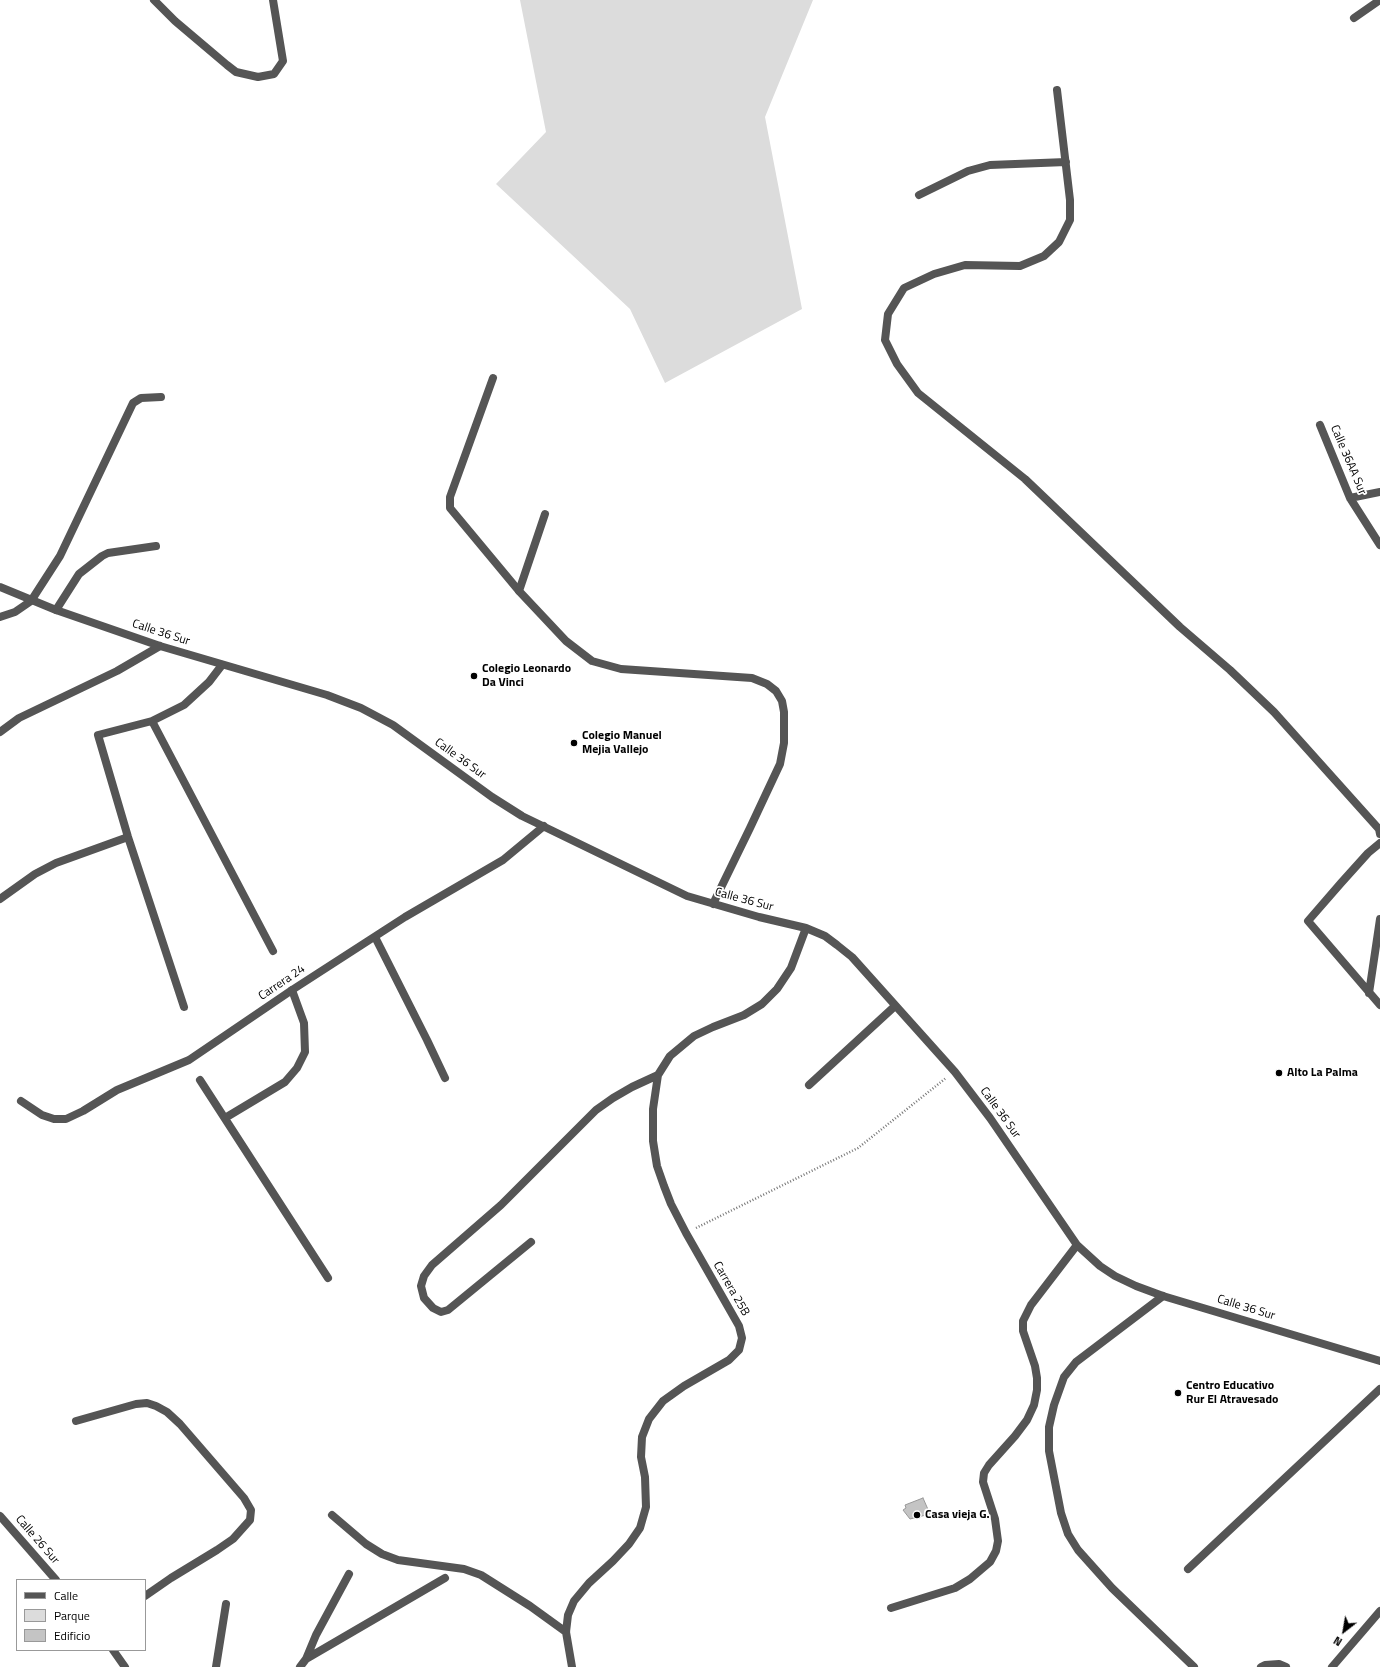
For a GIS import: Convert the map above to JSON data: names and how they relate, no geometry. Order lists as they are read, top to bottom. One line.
{"streets":{"street":["Calle 36AA Sur","Calle 36 Sur","Carrera 24","Carrera 25B","Calle 26 Sur"]},"crossings":[["Calle 36 Sur","Carrera 24"],["Calle 36 Sur","Carrera 25B"]],"places":["Colegio Leonardo Da Vinci","Colegio Manuel Mejia Vallejo","Alto La Palma","Centro Educativo Rur El Atravesado","Casa vieja G."],"legend":["Calle","Parque","Edificio"],"north":"bottom left"}
